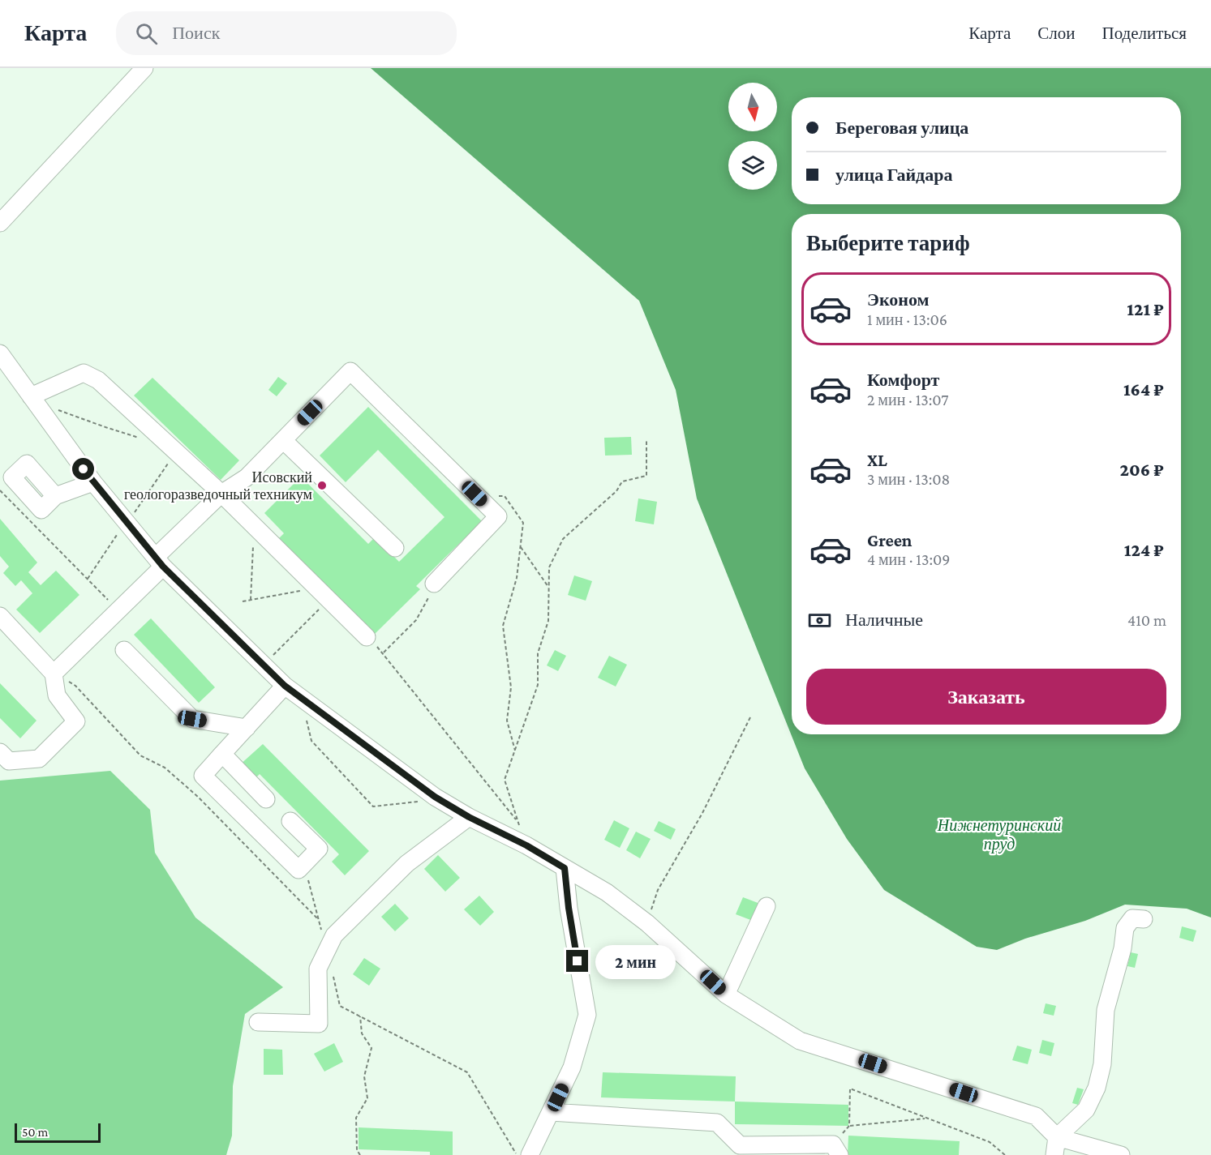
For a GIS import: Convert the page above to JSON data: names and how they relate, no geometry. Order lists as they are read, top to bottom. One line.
{"water":["Нижнетуринский пруд"],"places":["Исовский геологоразведочный техникум"],"scale_bar":"50 m","north":"bottom","page":{"header":"Карта","search":"Поиск","nav":["Карта","Слои","Поделиться"],"banner":["Береговая улица","улица Гайдара"],"heading":"Выберите тариф","list":[{"name":"Эконом","note":"1 мин · 13:06","value":"121 ₽"},{"name":"Комфорт","note":"2 мин · 13:07","value":"164 ₽"},{"name":"XL","note":"3 мин · 13:08","value":"206 ₽"},{"name":"Green","note":"4 мин · 13:09","value":"124 ₽"}],"pay":["Наличные","410 m"],"buttons":"Заказать","bubble":"2 мин","scale":"50 m"}}
